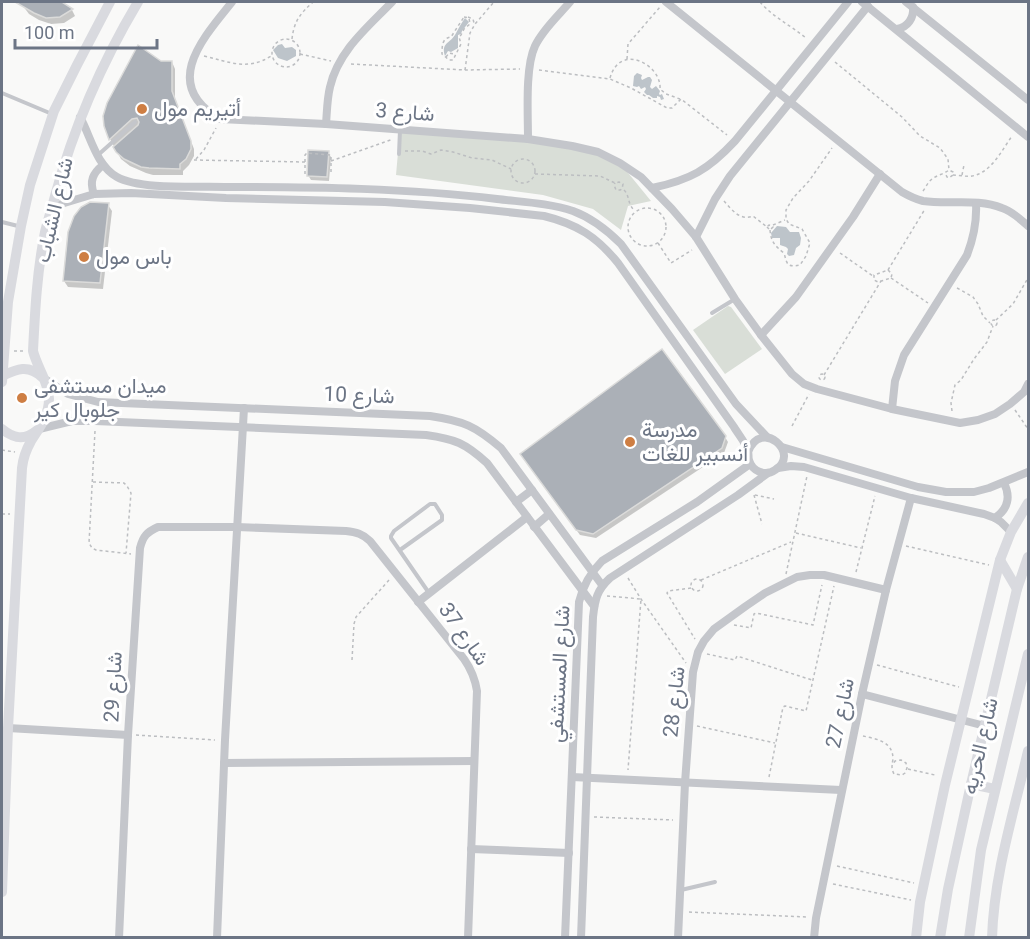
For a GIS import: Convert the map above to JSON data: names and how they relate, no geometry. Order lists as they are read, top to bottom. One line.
{"streets":{"street":["شارع 3","شارع الشباب","شارع 10","شارع 37","شارع المستشفي","شارع 29","شارع 28","شارع 27","شارع الحريه"]},"crossings":[["شارع الشباب","شارع 10"],["شارع 10","شارع المستشفي"],["شارع 37","شارع 29"],["شارع 28","شارع 27"]],"places":["أتيريم مول","باس مول","ميدان مستشفى جلوبال كير","مدرسة أنسبير للغات"],"scale_bar":"100 m"}
